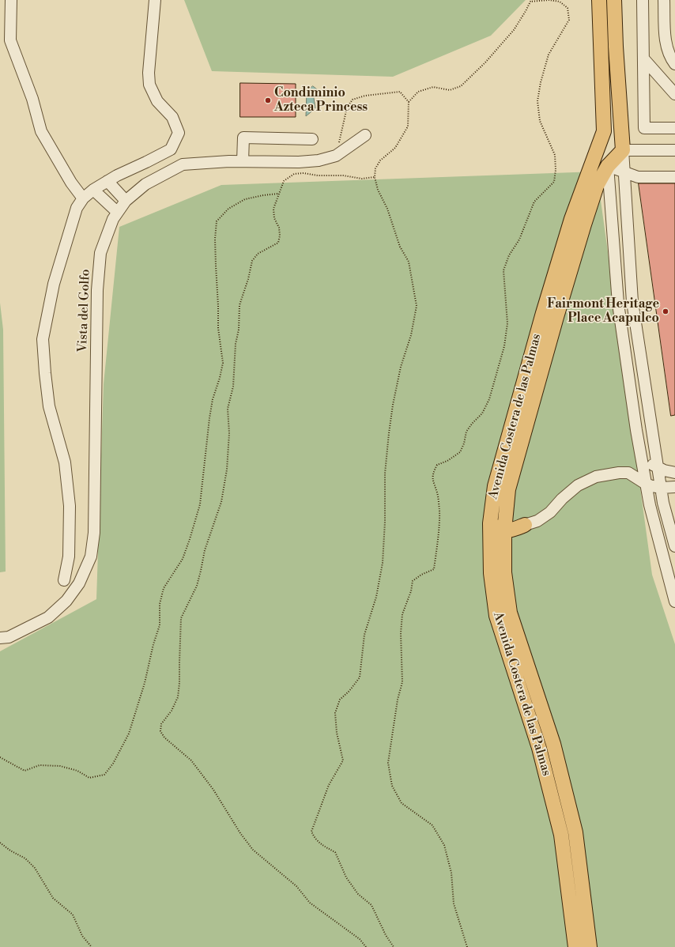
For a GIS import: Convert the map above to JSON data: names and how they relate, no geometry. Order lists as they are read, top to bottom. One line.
{"streets":{"main road":["Avenida Costera de las Palmas"],"street":["Vista del Golfo"]},"places":["Condiminio Azteca Princess","Fairmont Heritage Place Acapulco"]}
